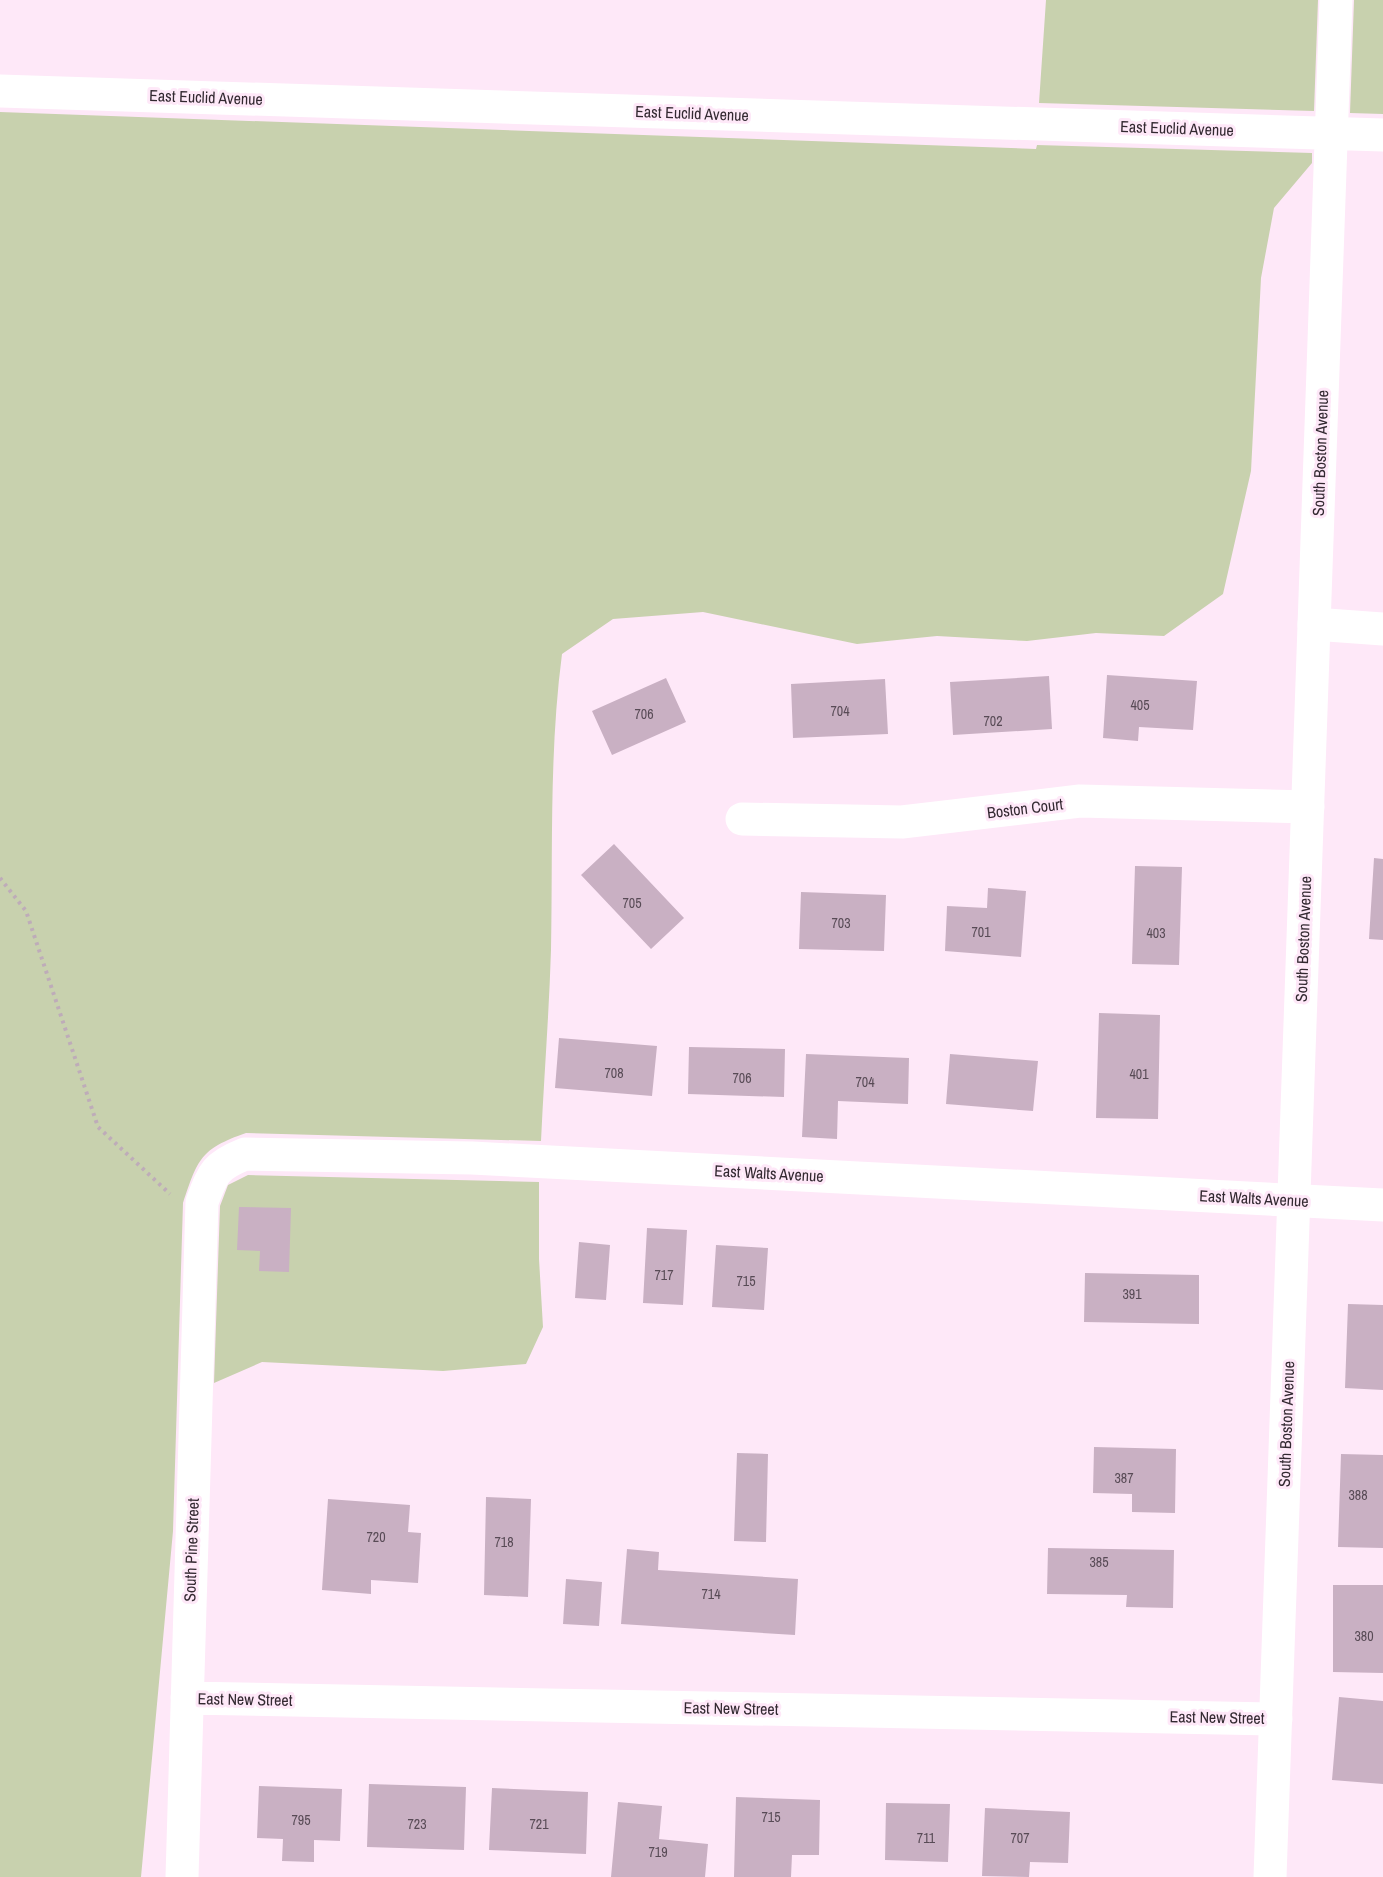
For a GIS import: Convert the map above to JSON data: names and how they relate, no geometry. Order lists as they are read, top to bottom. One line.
{"streets":{"street":["East Euclid Avenue","South Boston Avenue","Boston Court","East Walts Avenue","South Pine Street","East New Street"]},"crossings":[["East Euclid Avenue","South Boston Avenue"],["South Boston Avenue","Boston Court"],["South Boston Avenue","East Walts Avenue"],["South Boston Avenue","East New Street"],["East Walts Avenue","South Pine Street"],["South Pine Street","East New Street"]],"house_numbers":["405","704","706","702","705","703","701","403","708","401","706","704","717","715","391","387","388","720","718","385","714","380","715","795","723","721","711","707","719"]}
